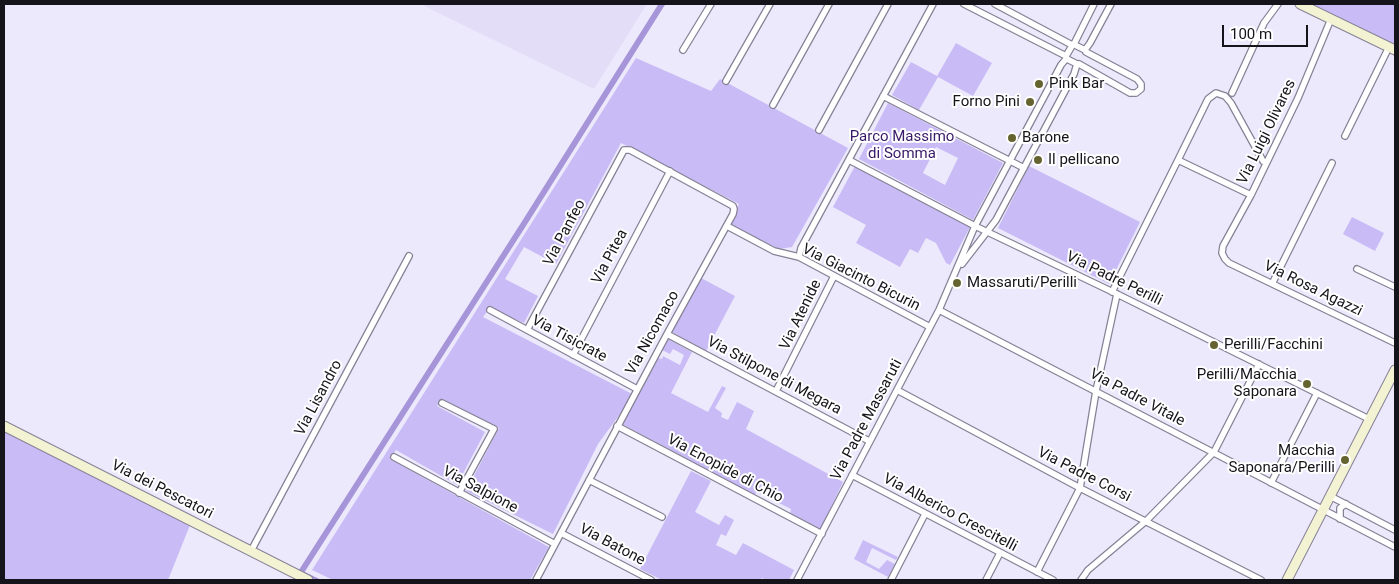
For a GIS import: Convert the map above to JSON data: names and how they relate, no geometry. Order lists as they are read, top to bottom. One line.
{"streets":{"street":["Via Luigi Olivares","Via Panfeo","Via Pitea","Via Giacinto Bicurin","Via Padre Perilli","Via Rosa Agazzi","Via Atenide","Via Nicomaco","Via Tisicrate","Via Stilpone di Megara","Via Lisandro","Via Padre Vitale","Via Padre Massaruti","Via Enopide di Chio","Via Padre Corsi","Via dei Pescatori","Via Salpione","Via Alberico Crescitelli","Via Batone"]},"crossings":[["Via Luigi Olivares","Via Rosa Agazzi"],["Via Panfeo","Via Nicomaco"],["Via Panfeo","Via Tisicrate"],["Via Pitea","Via Nicomaco"],["Via Pitea","Via Tisicrate"],["Via Giacinto Bicurin","Via Atenide"],["Via Giacinto Bicurin","Via Nicomaco"],["Via Giacinto Bicurin","Via Padre Massaruti"],["Via Padre Perilli","Via Padre Massaruti"],["Via Atenide","Via Stilpone di Megara"],["Via Nicomaco","Via Tisicrate"],["Via Nicomaco","Via Stilpone di Megara"],["Via Nicomaco","Via Enopide di Chio"],["Via Nicomaco","Via Salpione"],["Via Nicomaco","Via Batone"],["Via Stilpone di Megara","Via Padre Massaruti"],["Via Lisandro","Via dei Pescatori"],["Via Padre Vitale","Via Padre Massaruti"],["Via Padre Massaruti","Via Enopide di Chio"],["Via Padre Massaruti","Via Padre Corsi"],["Via Padre Massaruti","Via Alberico Crescitelli"]],"parks":["Parco Massimo di Somma"],"places":["Pink Bar","Forno Pini","Barone","Il pellicano","Massaruti/Perilli","Perilli/Facchini","Perilli/Macchia Saponara","Macchia Saponara/Perilli"],"scale_bar":"100 m"}
